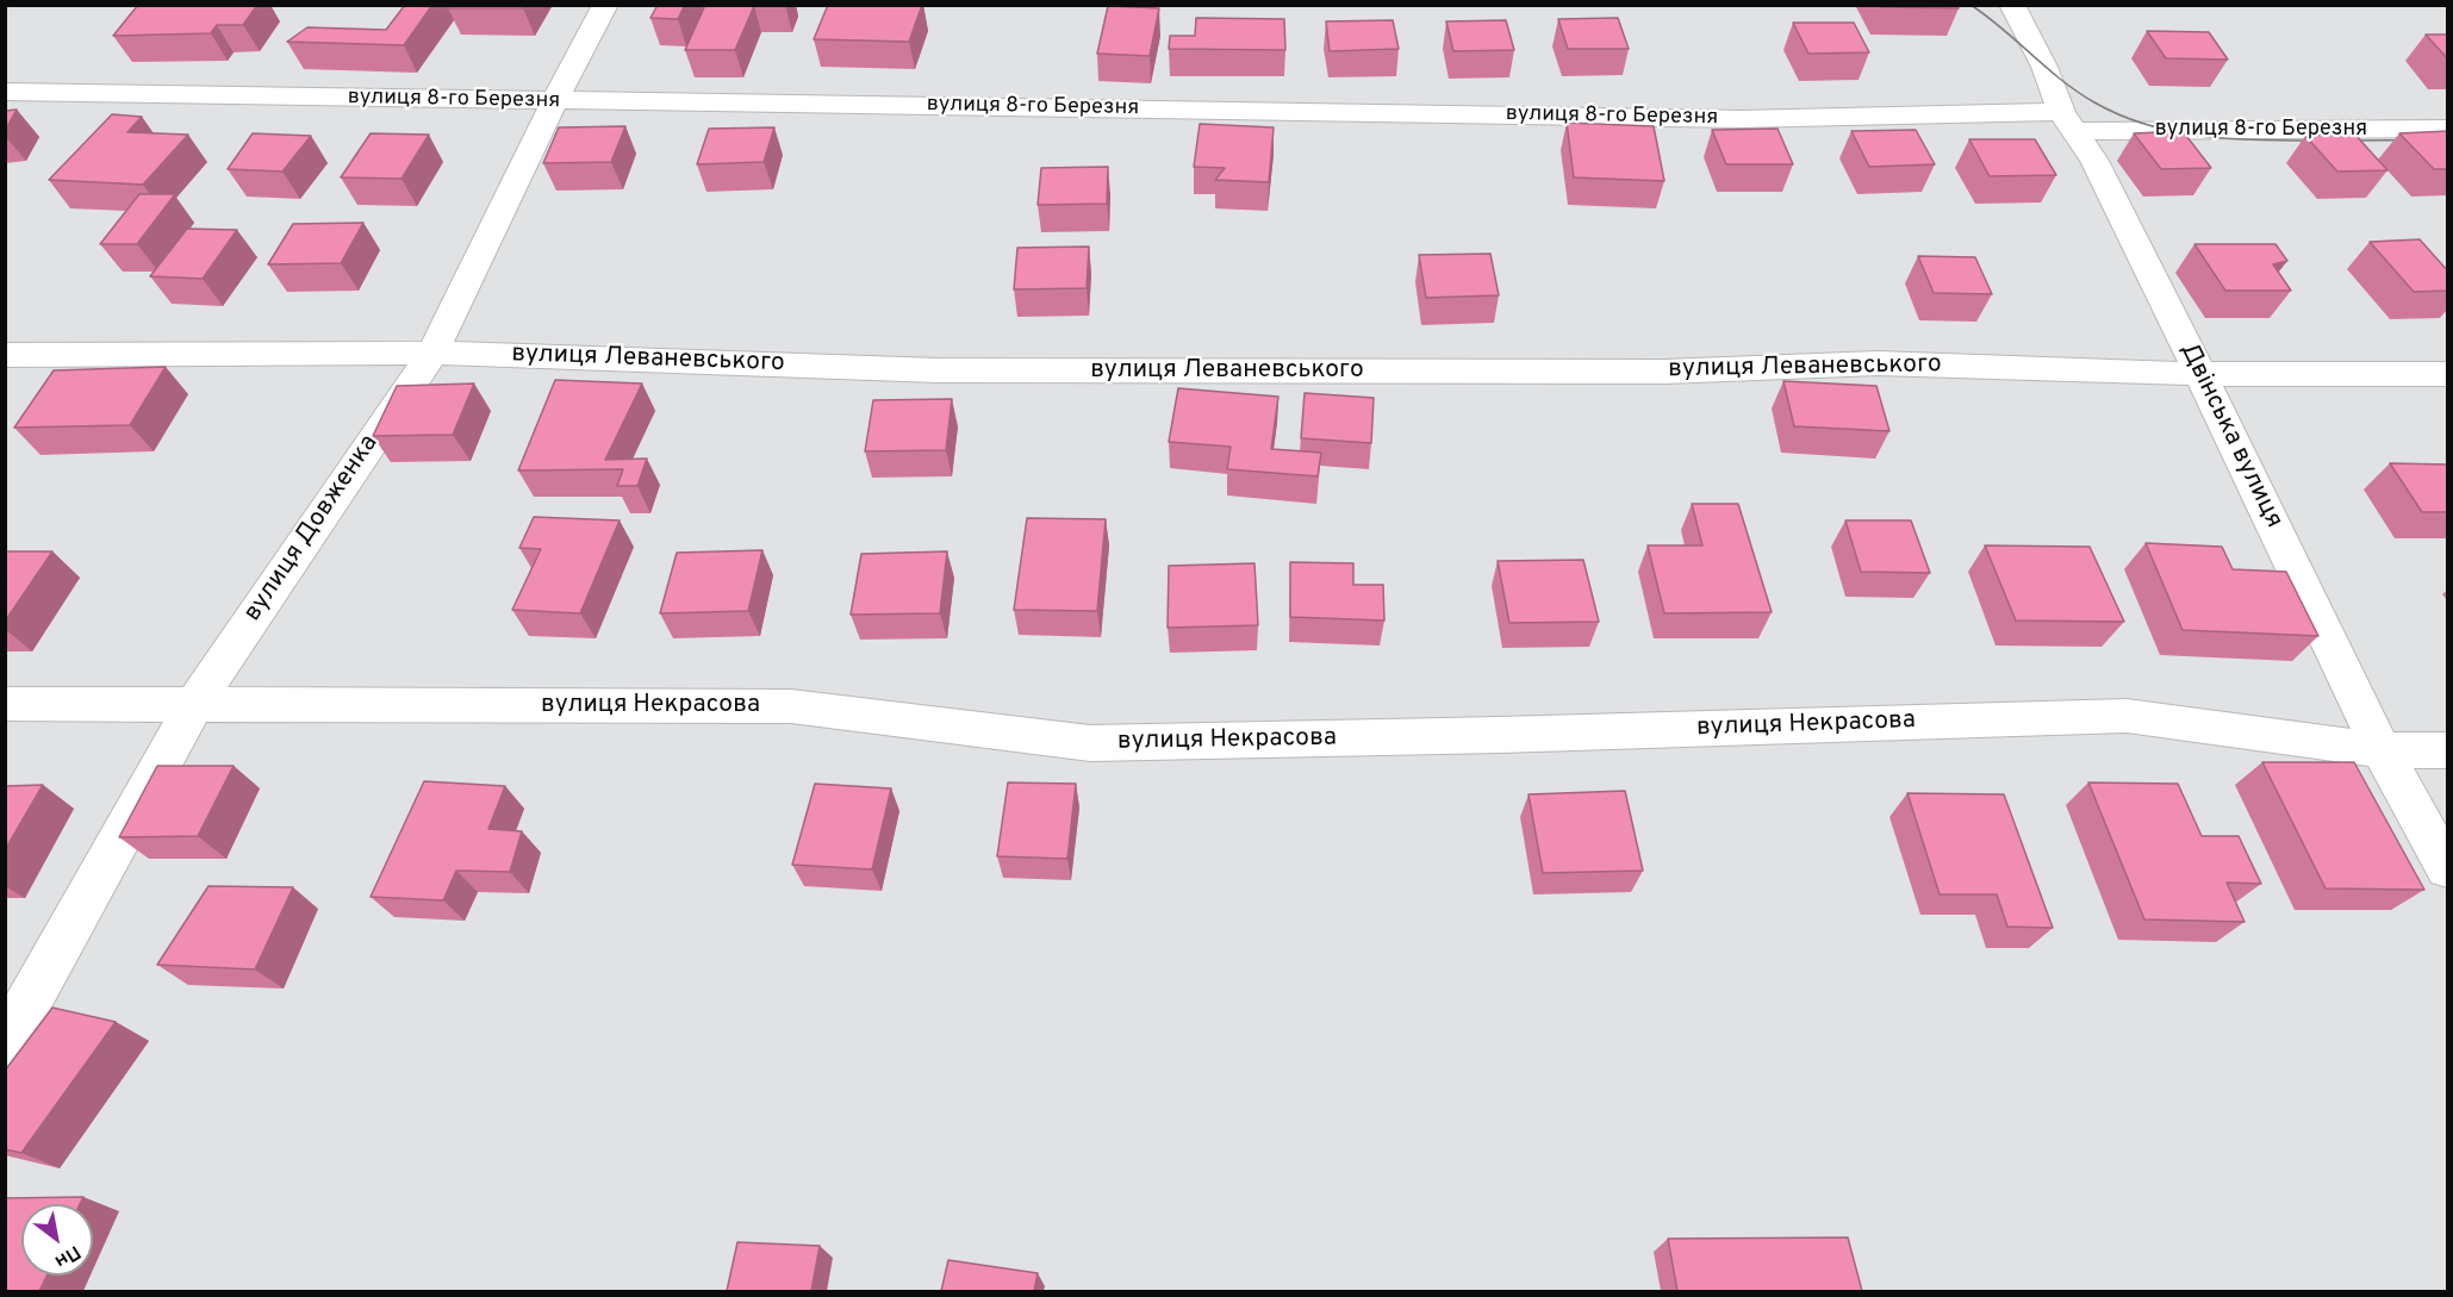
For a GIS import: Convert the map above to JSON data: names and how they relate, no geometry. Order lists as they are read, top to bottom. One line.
{"streets":{"street":["вулиця 8-го Березня","вулиця Леваневського","Двінська вулиця","вулиця Довженка","вулиця Некрасова"]},"crossings":[["вулиця 8-го Березня","Двінська вулиця"],["вулиця 8-го Березня","вулиця Довженка"],["вулиця Леваневського","Двінська вулиця"],["вулиця Леваневського","вулиця Довженка"],["Двінська вулиця","вулиця Некрасова"],["вулиця Довженка","вулиця Некрасова"]],"north":"bottom right"}
